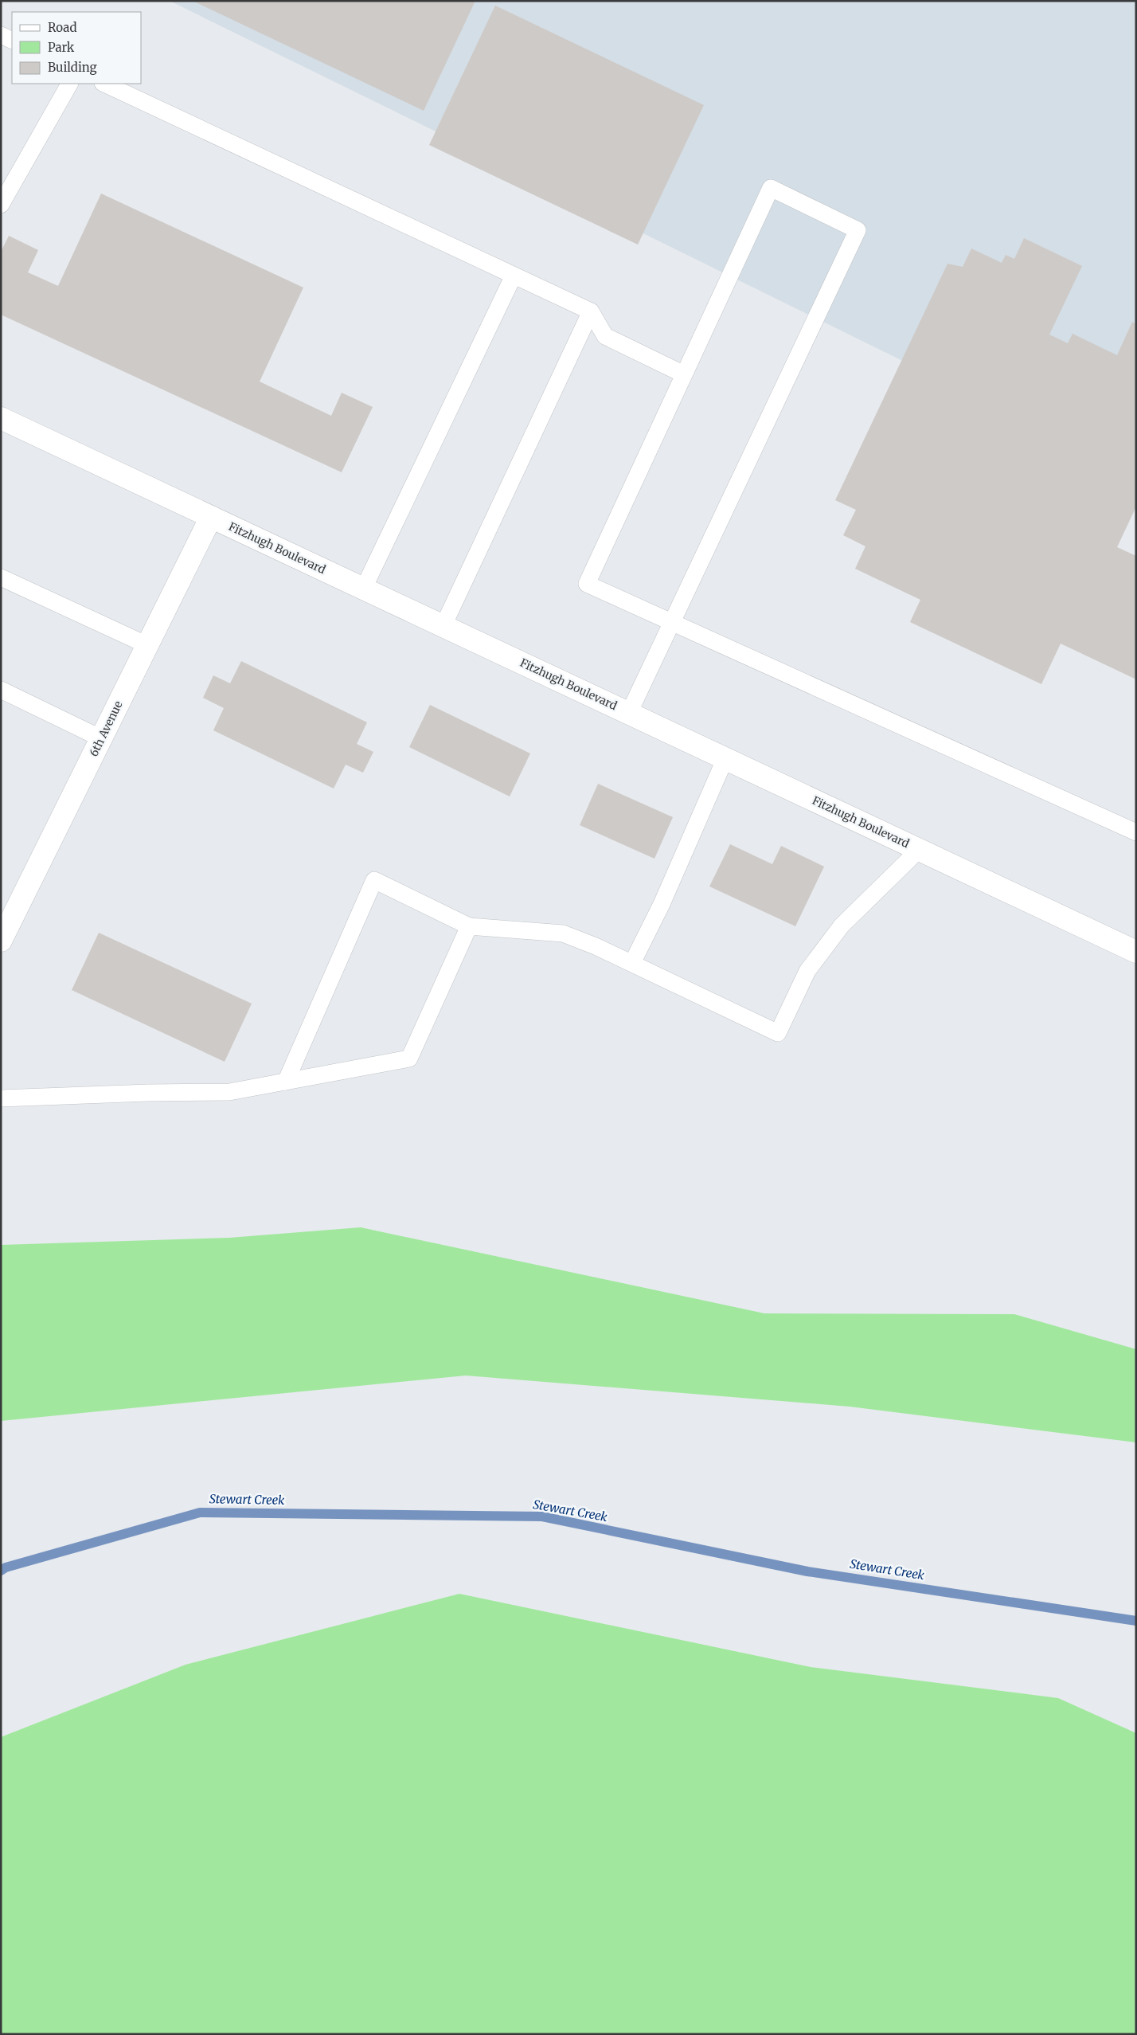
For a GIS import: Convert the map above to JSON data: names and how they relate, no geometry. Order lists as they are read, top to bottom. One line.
{"streets":{"street":["Fitzhugh Boulevard","6th Avenue"]},"crossings":[["Fitzhugh Boulevard","6th Avenue"]],"water":["Stewart Creek"],"legend":["Road","Park","Building"]}
